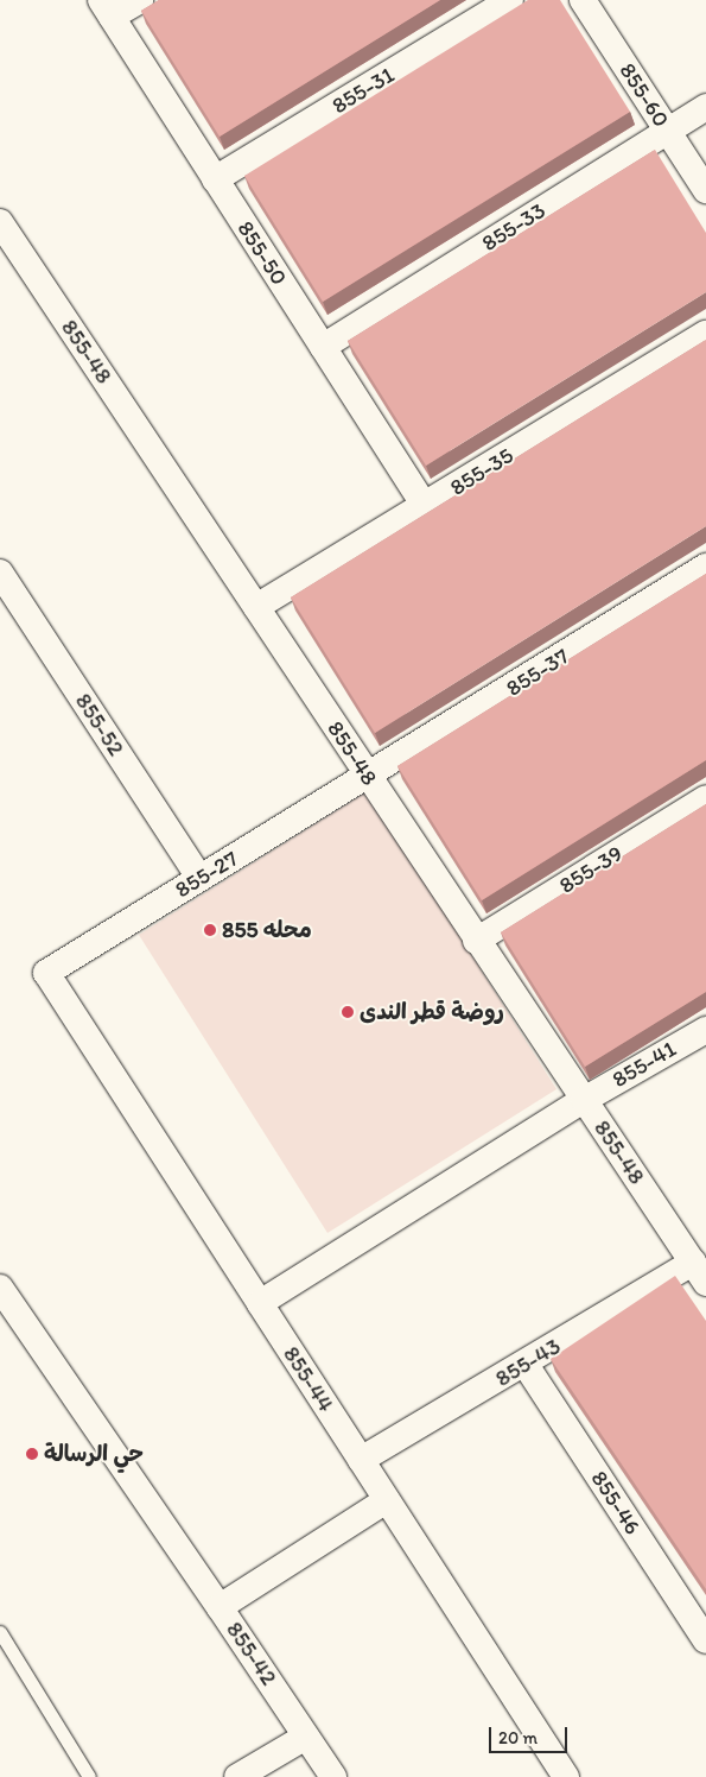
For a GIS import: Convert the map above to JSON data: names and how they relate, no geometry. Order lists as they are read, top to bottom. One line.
{"streets":{"street":["855-31","855-60","855-33","855-50","855-48","855-35","855-37","855-52","855-39","855-27","855-41","855-43","855-44","855-46","855-42"]},"crossings":[["855-31","855-50"],["855-60","855-33"],["855-33","855-50"],["855-50","855-35"],["855-48","855-35"],["855-48","855-37"],["855-48","855-39"],["855-48","855-27"],["855-48","855-41"],["855-48","855-43"],["855-37","855-27"],["855-52","855-27"],["855-27","855-44"],["855-43","855-44"],["855-43","855-46"],["855-44","855-42"]],"places":["محله 855","روضة قطر الندى","حي الرسالة"],"scale_bar":"20 m"}
